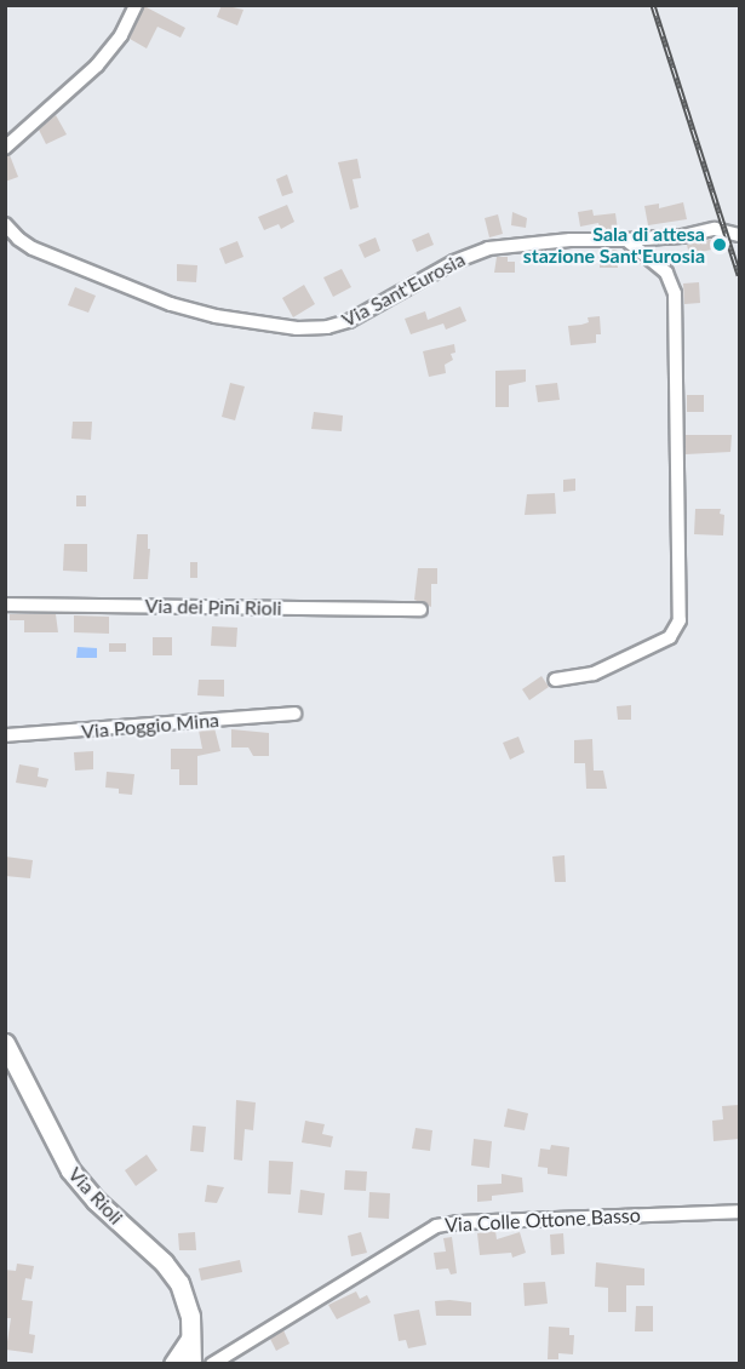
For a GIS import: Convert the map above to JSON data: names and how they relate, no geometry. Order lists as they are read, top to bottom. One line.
{"streets":{"main road":["Via Rioli"],"street":["Via Sant'Eurosia","Via dei Pini Rioli","Via Poggio Mina","Via Colle Ottone Basso"]},"places":["Sala di attesa stazione Sant'Eurosia"]}
